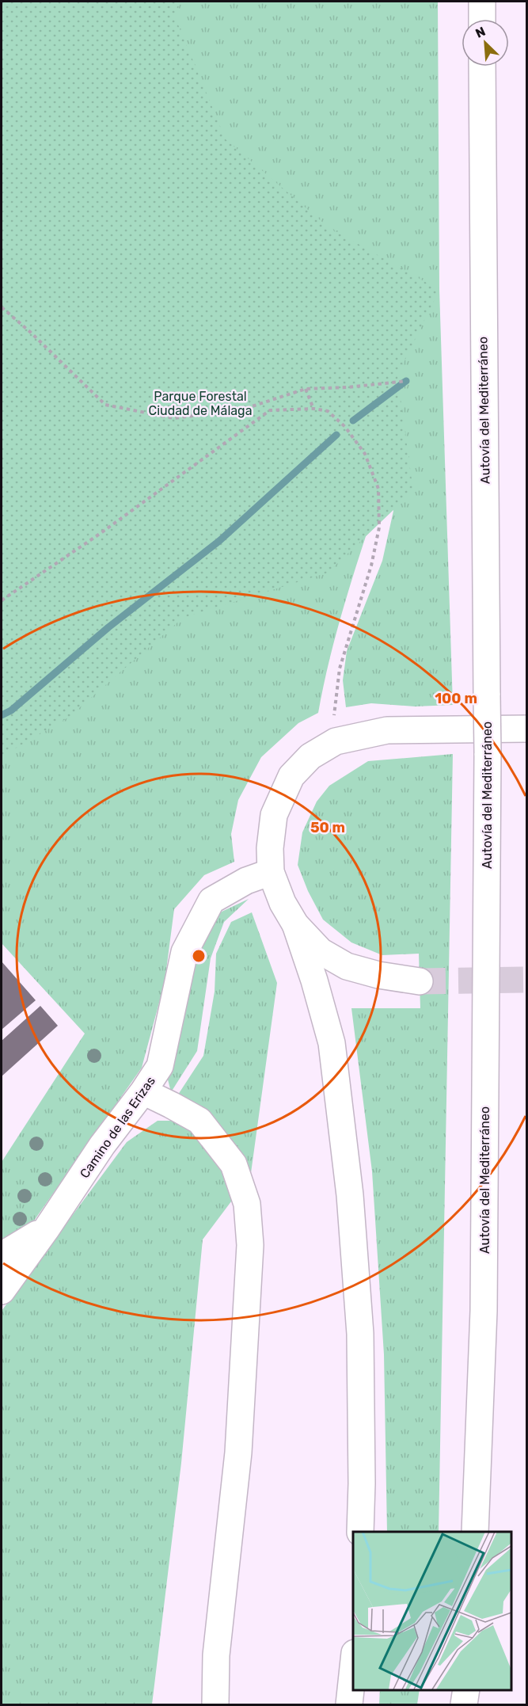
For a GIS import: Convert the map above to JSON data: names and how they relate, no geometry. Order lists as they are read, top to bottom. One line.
{"streets":{"main road":["Autovía del Mediterráneo","Camino de las Erizas"]},"parks":["Parque Forestal Ciudad de Málaga"],"north":"top left","rings":["100 m","50 m"]}
